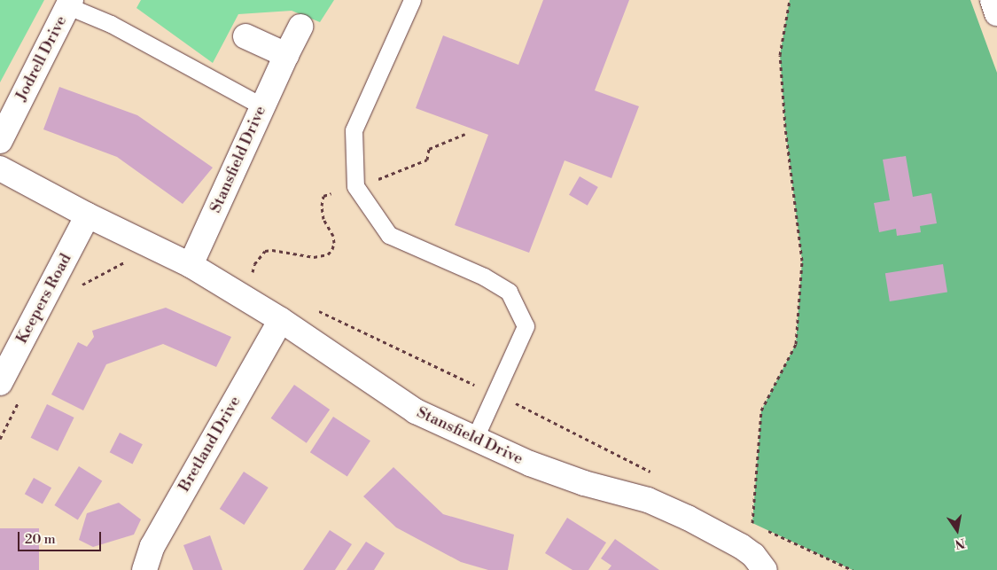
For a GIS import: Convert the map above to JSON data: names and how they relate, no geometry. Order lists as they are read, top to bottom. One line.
{"streets":{"street":["Jodrell Drive","Stansfield Drive","Keepers Road","Bretland Drive"]},"crossings":[["Stansfield Drive","Keepers Road"],["Stansfield Drive","Bretland Drive"]],"scale_bar":"20 m","north":"bottom"}
